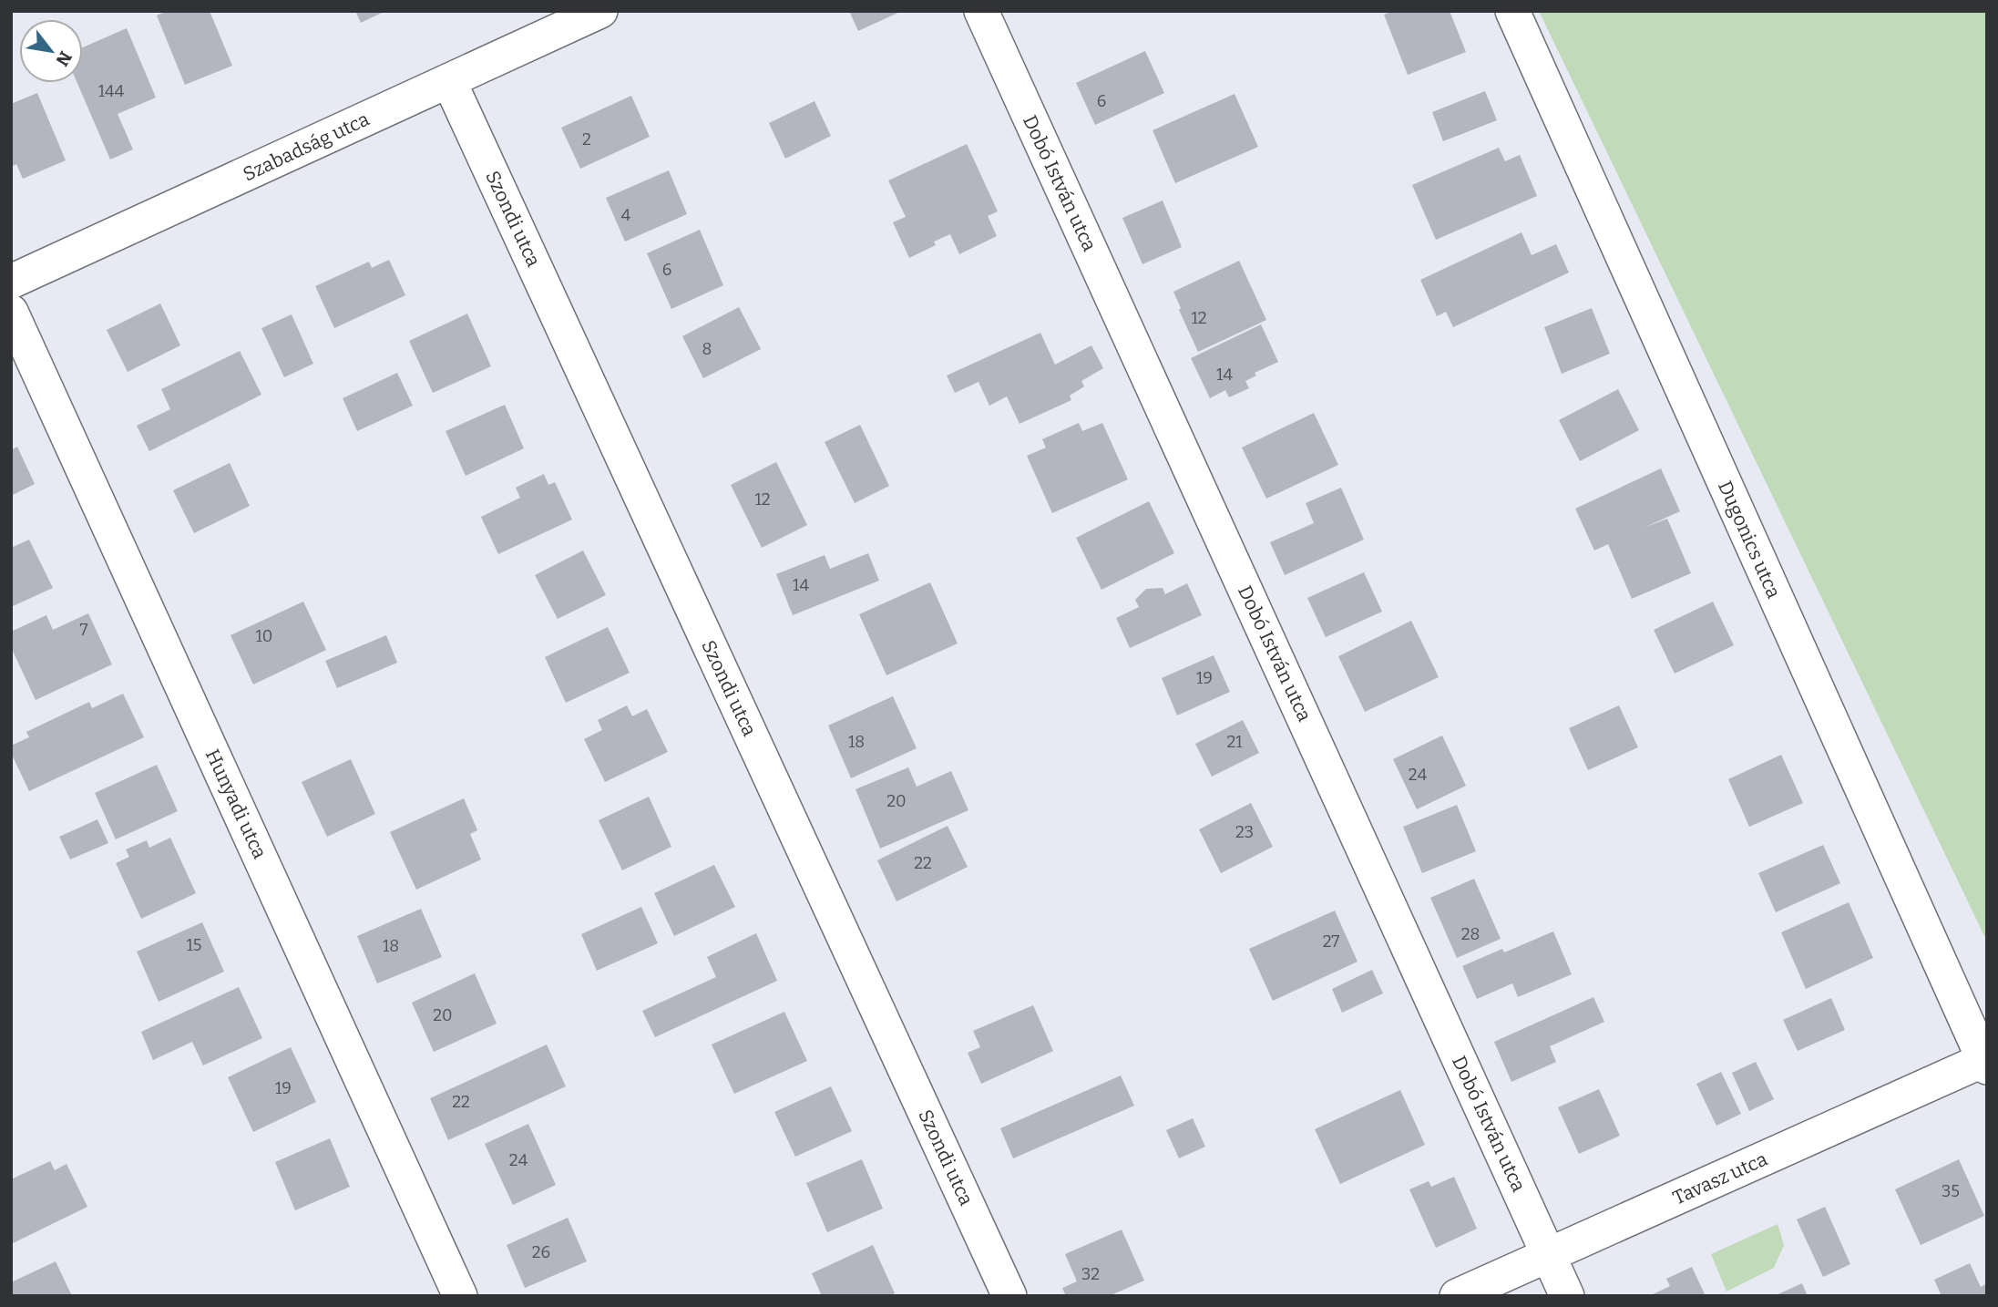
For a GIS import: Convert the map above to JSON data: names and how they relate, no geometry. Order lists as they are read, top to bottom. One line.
{"streets":{"street":["Szabadság utca","Dobó István utca","Szondi utca","Dugonics utca","Hunyadi utca","Tavasz utca"]},"crossings":[["Szabadság utca","Szondi utca"],["Dobó István utca","Tavasz utca"],["Dugonics utca","Tavasz utca"]],"house_numbers":["144","6","2","4","6","12","8","14","12","14","7","10","19","18","21","24","20","23","22","28","27","15","18","20","19","22","24","35","26","32"],"north":"bottom right"}
